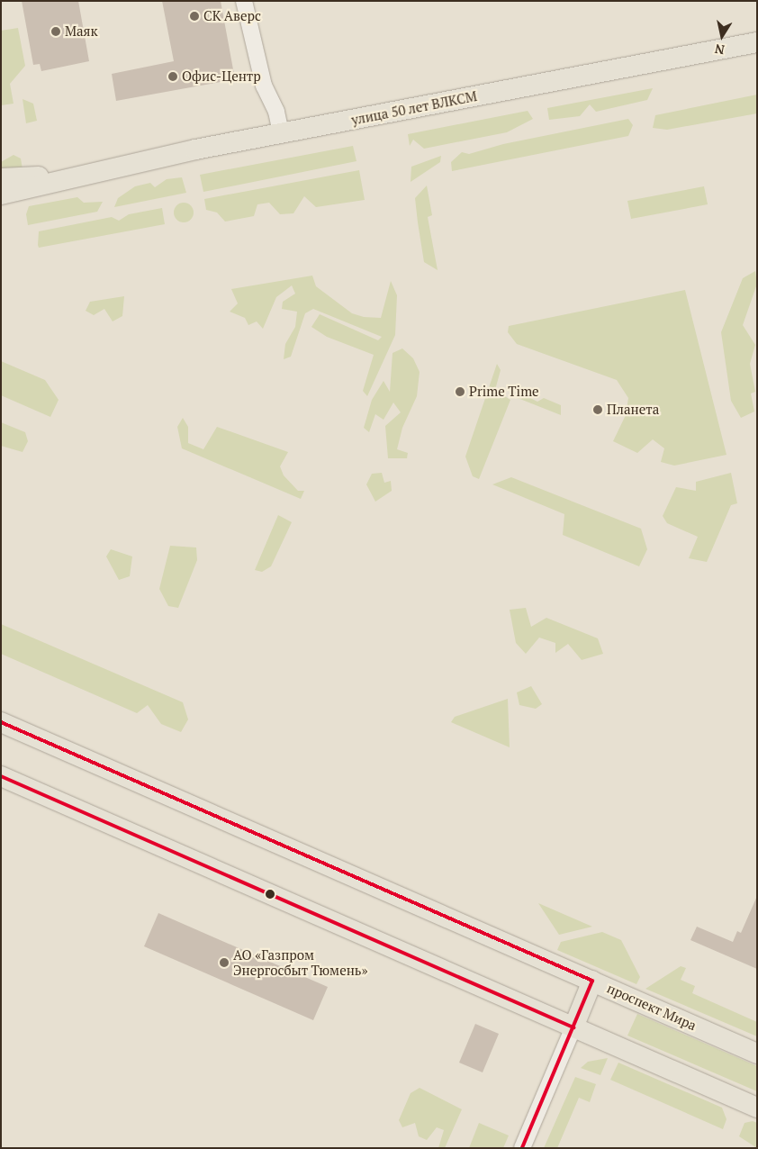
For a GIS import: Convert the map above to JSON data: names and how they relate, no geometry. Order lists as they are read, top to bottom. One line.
{"streets":{"main road":["улица 50 лет ВЛКСМ","проспект Мира"]},"places":["СК Аверс","Маяк","Офис-Центр","Prime Time","Планета","АО «Газпром Энергосбыт Тюмень»"],"north":"bottom"}
